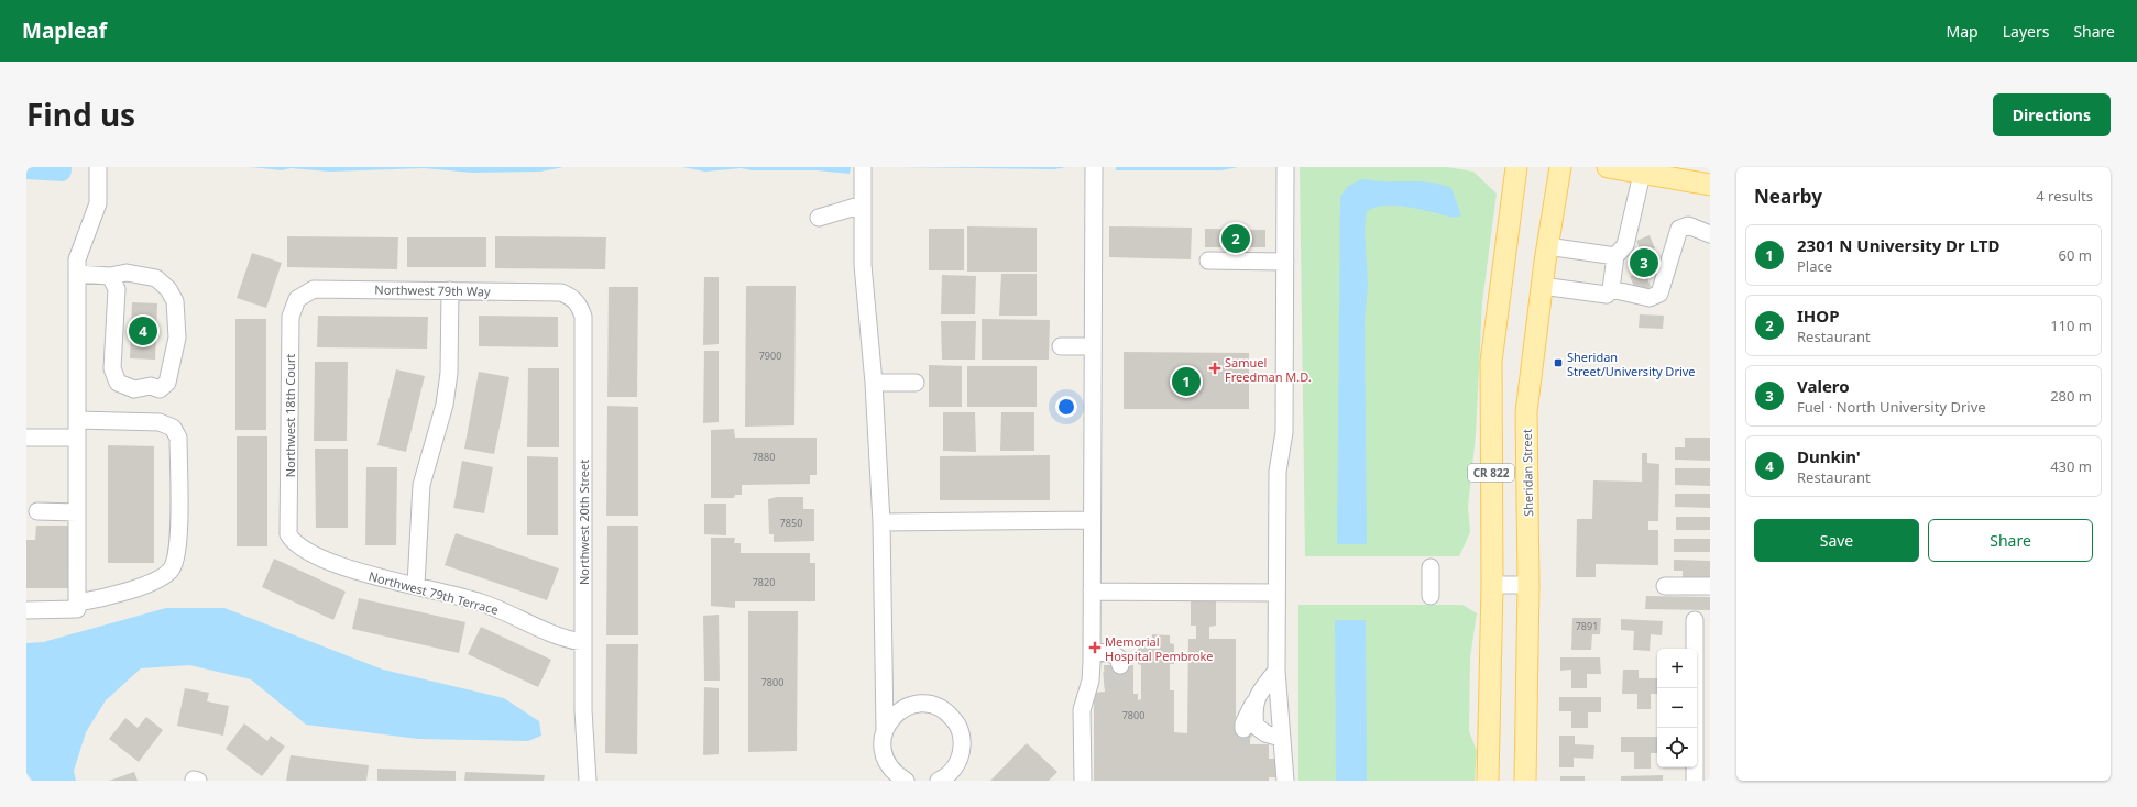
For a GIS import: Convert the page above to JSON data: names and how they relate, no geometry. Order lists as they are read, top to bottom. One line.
{"streets":{"main road":["CR 822","Sheridan Street"],"street":["Northwest 79th Way","Northwest 18th Court","Northwest 20th Street","Northwest 79th Terrace"]},"crossings":[["Northwest 79th Way","Northwest 18th Court"],["Northwest 79th Way","Northwest 20th Street"],["Northwest 18th Court","Northwest 79th Terrace"],["Northwest 20th Street","Northwest 79th Terrace"]],"places":{"transit":["Sheridan Street/University Drive"],"health":["Samuel Freedman M.D.","Memorial Hospital Pembroke"]},"house_numbers":["7900","7880","7850","7820","7891","7800","7800"],"page":{"header":"Mapleaf","nav":["Map","Layers","Share"],"title":"Find us","buttons":["Directions",["Save","Share"]],"heading":["Nearby","4 results"],"pins":["2","3","4","1"],"list":[{"mark":"1","name":"2301 N University Dr LTD","note":"Place","value":"60 m"},{"mark":"2","name":"IHOP","note":"Restaurant","value":"110 m"},{"mark":"3","name":"Valero","note":"Fuel · North University Drive","value":"280 m"},{"mark":"4","name":"Dunkin'","note":"Restaurant","value":"430 m"}],"map_buttons":["+","−"]}}
